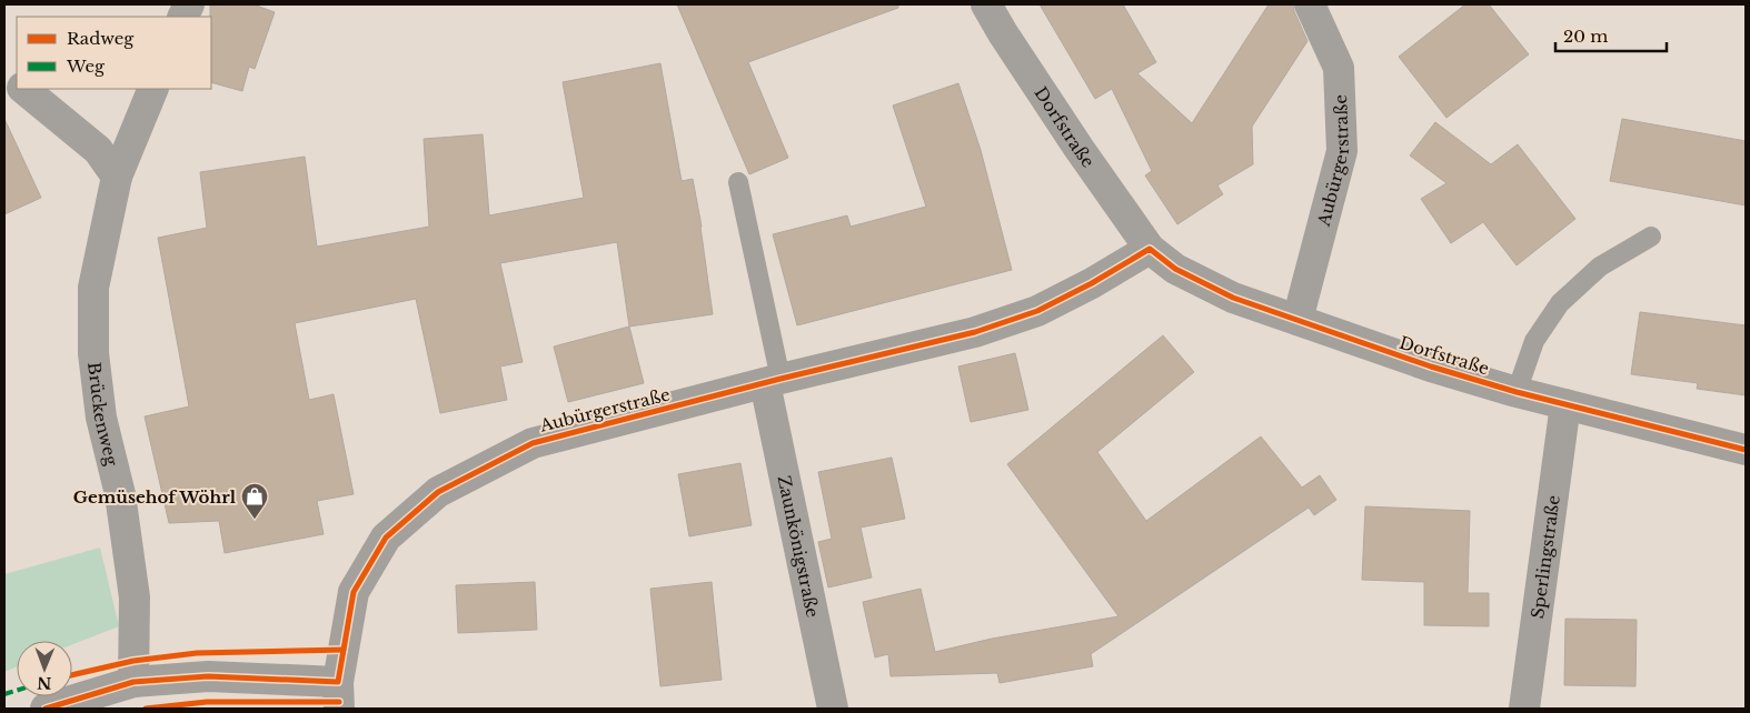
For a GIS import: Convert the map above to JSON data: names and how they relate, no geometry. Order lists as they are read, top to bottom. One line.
{"streets":{"street":["Dorfstraße","Aubürgerstraße","Brückenweg","Zaunkönigstraße","Sperlingstraße"]},"crossings":[["Dorfstraße","Aubürgerstraße"],["Dorfstraße","Sperlingstraße"],["Aubürgerstraße","Brückenweg"],["Aubürgerstraße","Zaunkönigstraße"]],"places":{"shop":["Gemüsehof Wöhrl"]},"legend":["Radweg","Weg"],"scale_bar":"20 m","north":"bottom"}
